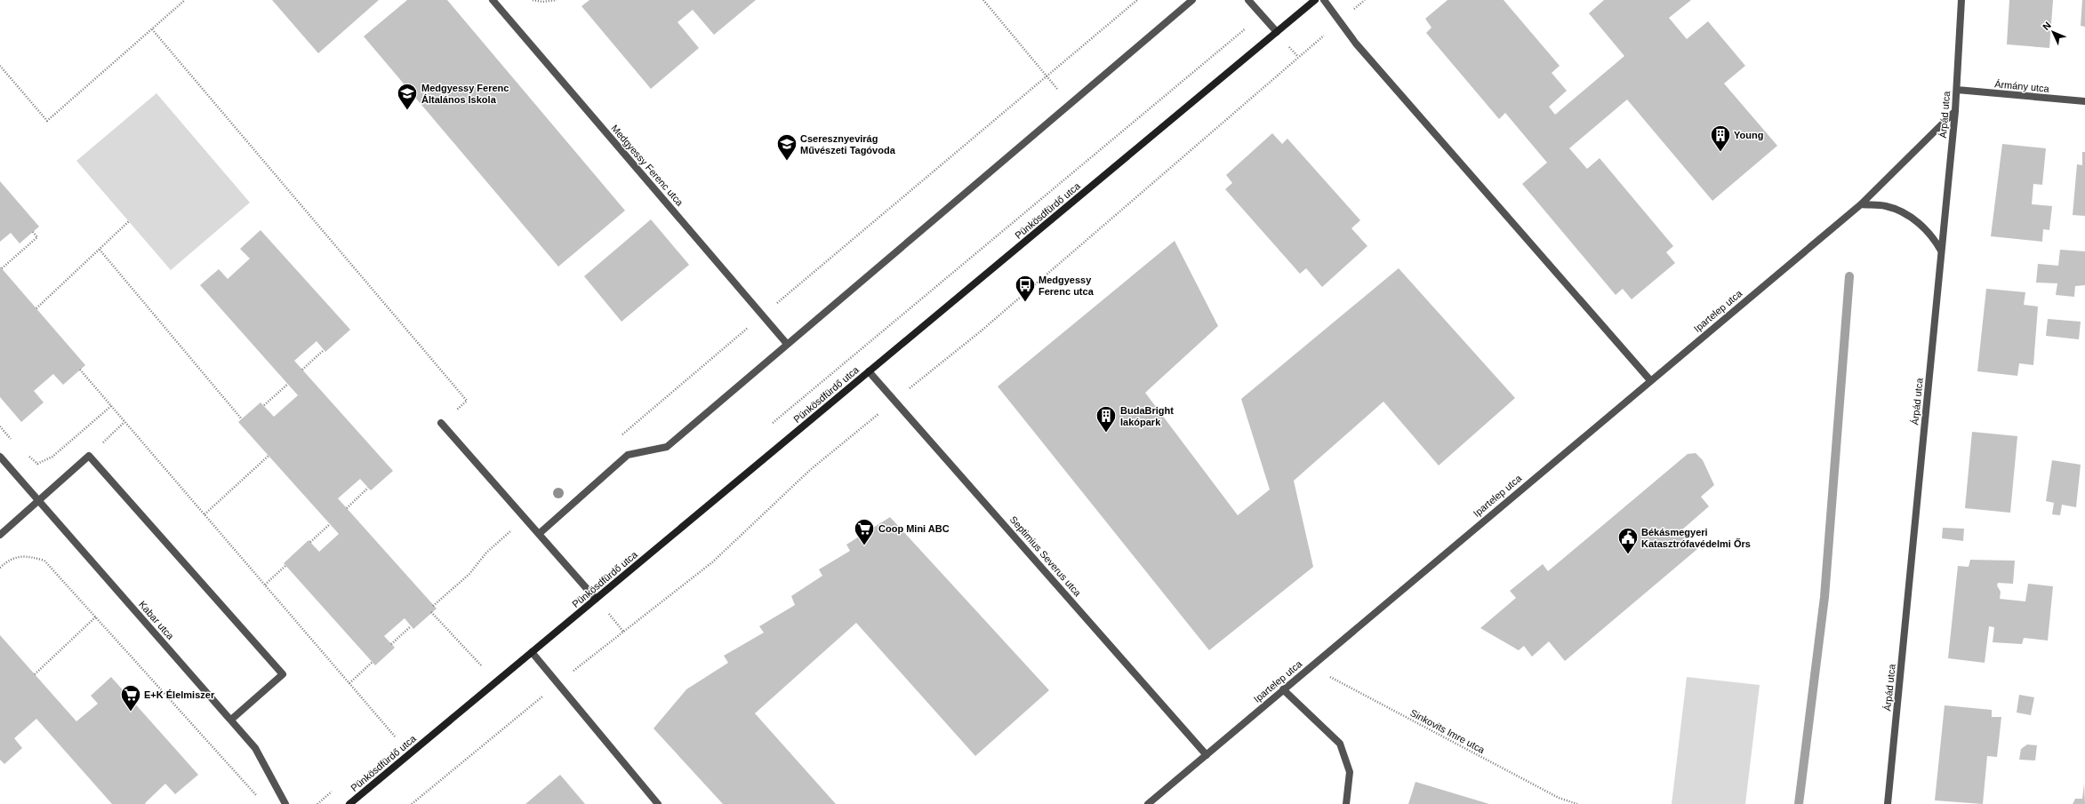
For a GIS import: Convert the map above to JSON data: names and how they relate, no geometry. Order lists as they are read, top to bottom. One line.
{"streets":{"street":["Ármány utca","Árpád utca","Medgyessy Ferenc utca","Pünkösdfürdő utca","Ipartelep utca","Septimius Severus utca","Kabar utca"],"path":["Sinkovits Imre utca"]},"crossings":[["Ármány utca","Árpád utca"],["Árpád utca","Ipartelep utca"],["Pünkösdfürdő utca","Septimius Severus utca"],["Ipartelep utca","Septimius Severus utca"],["Ipartelep utca","Sinkovits Imre utca"]],"places":{"school or university":["Medgyessy Ferenc Általános Iskola","Cseresznyevirág Művészeti Tagóvoda"],"building":["Young","BudaBright lakópark"],"bus stop":["Medgyessy Ferenc utca"],"supermarket":["Coop Mini ABC","E+K Élelmiszer"],"public building":["Békásmegyeri Katasztrófavédelmi Őrs"]},"north":"top left"}
